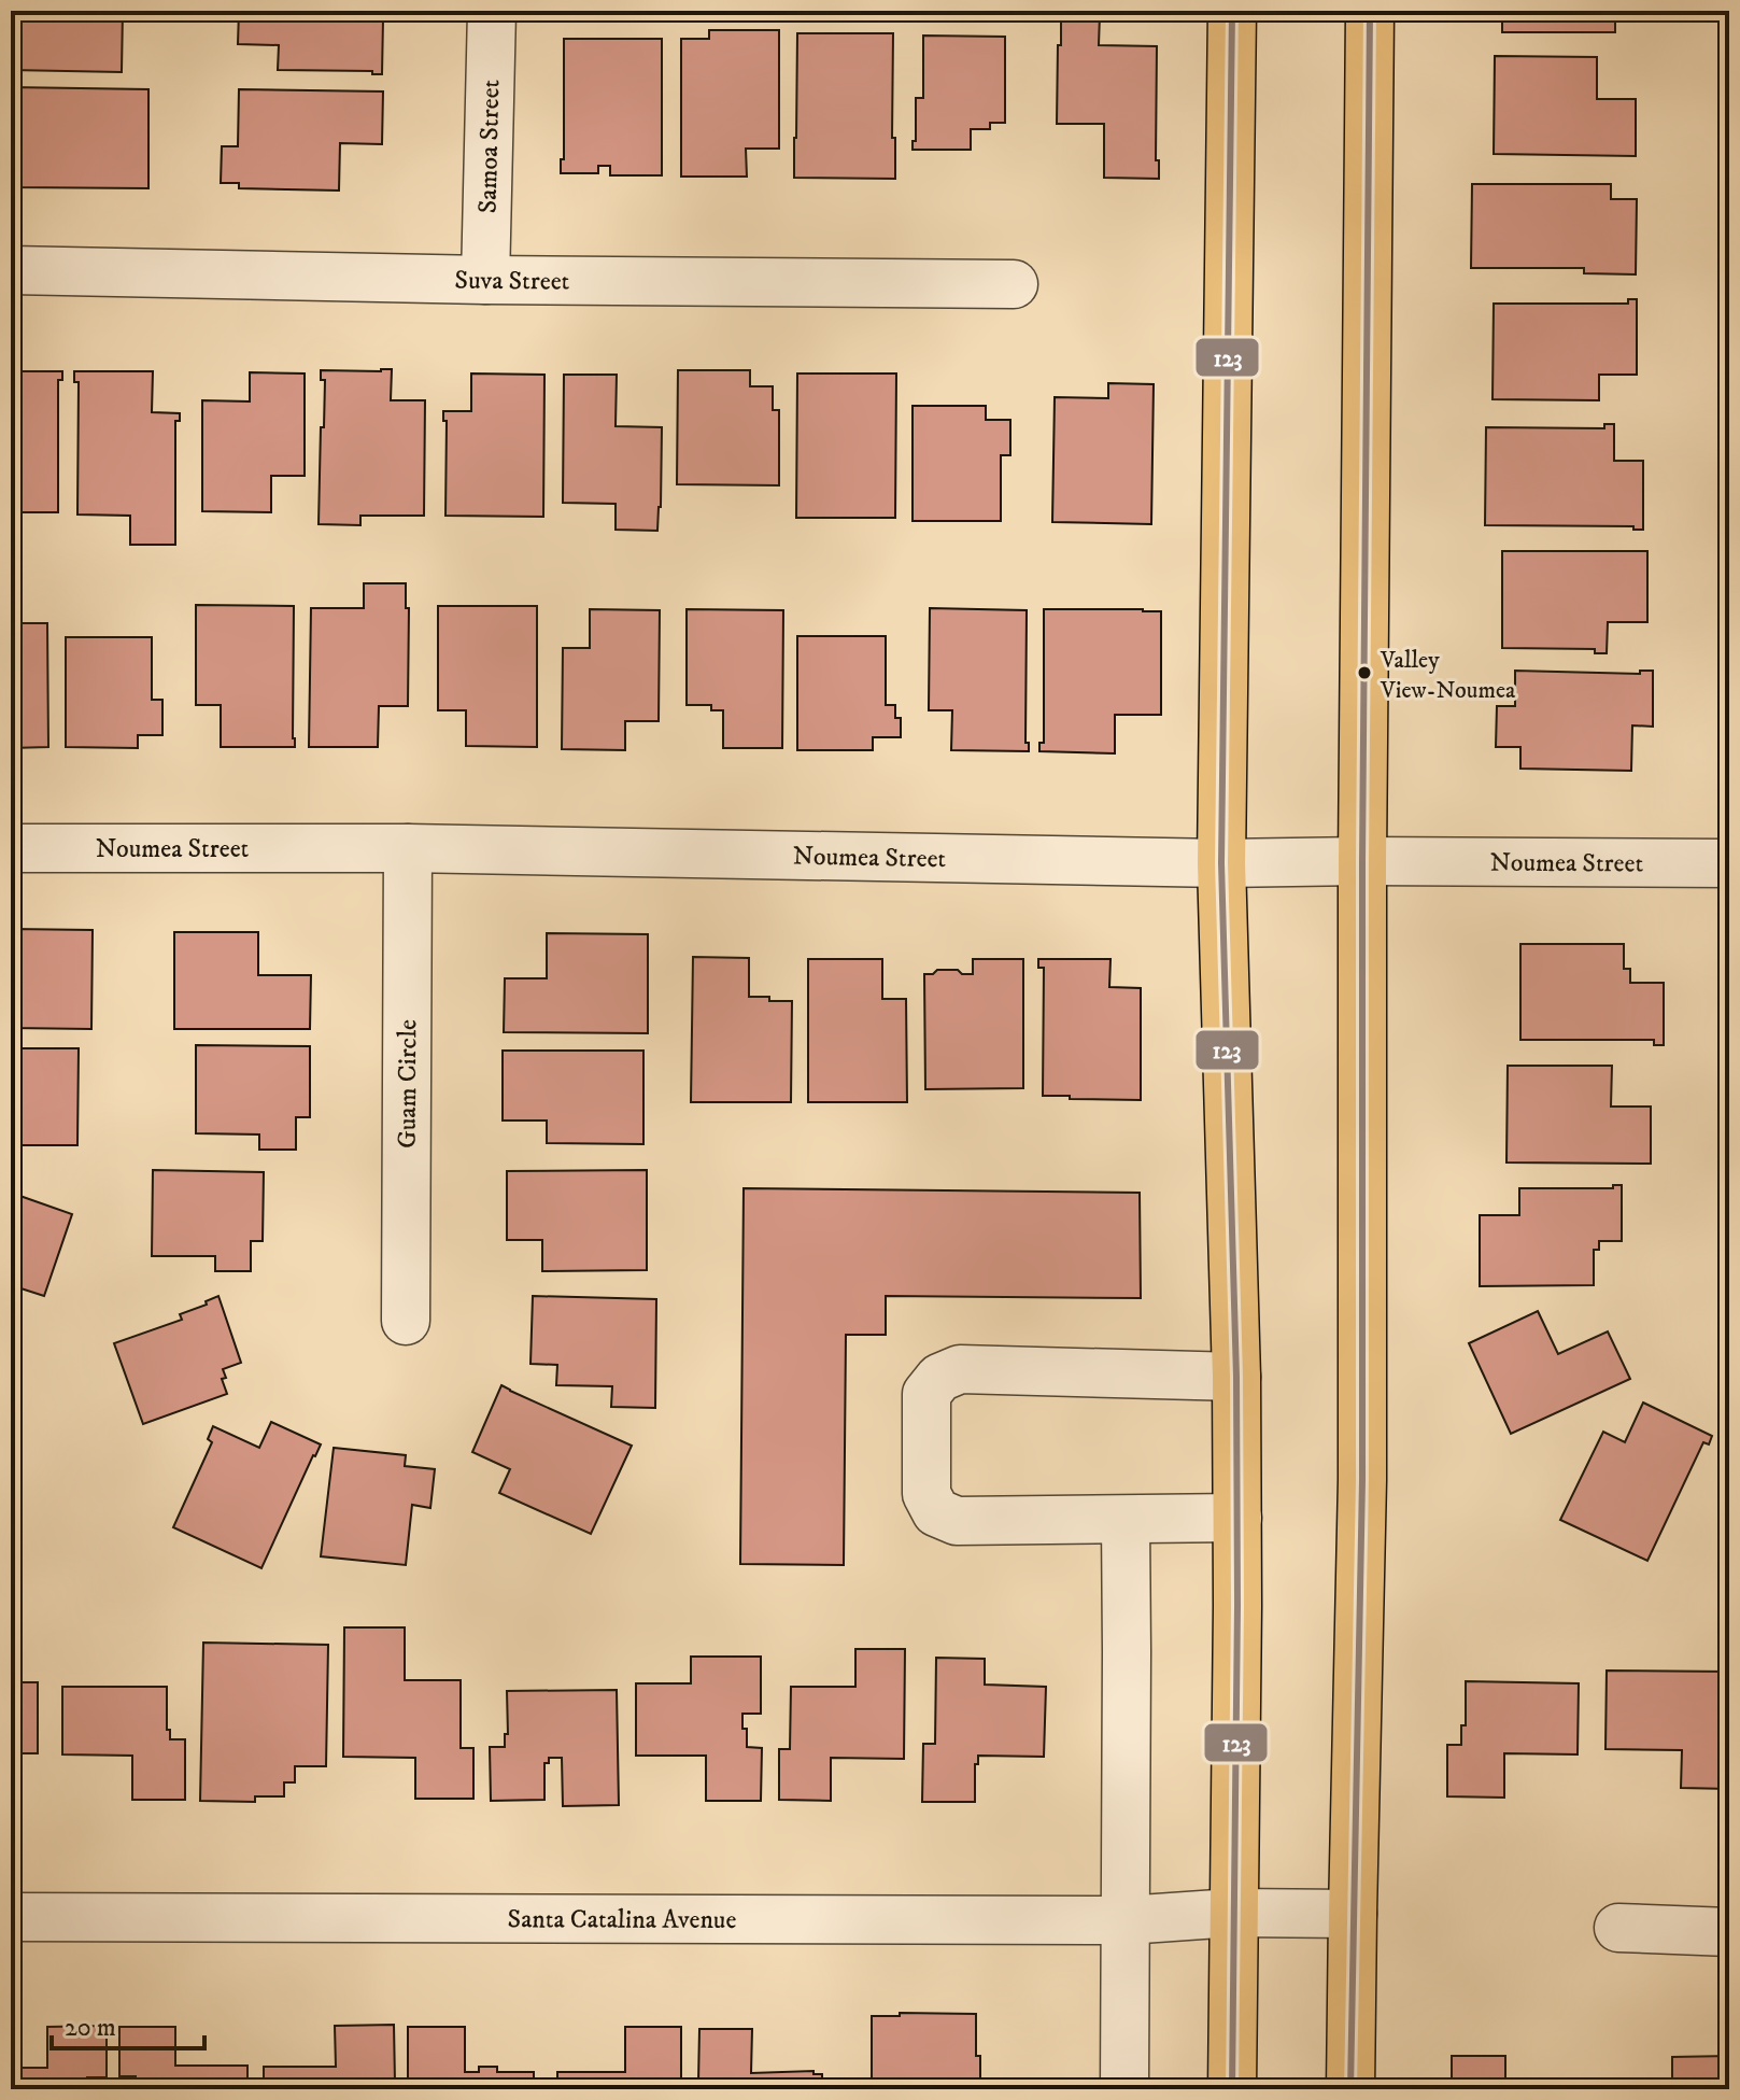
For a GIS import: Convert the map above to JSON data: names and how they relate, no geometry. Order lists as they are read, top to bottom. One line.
{"streets":{"street":["Samoa Street","Suva Street","Noumea Street","Guam Circle","Santa Catalina Avenue"]},"crossings":[["Samoa Street","Suva Street"],["Noumea Street","Guam Circle"]],"places":["Valley View-Noumea"],"lines":["transit line 123"],"scale_bar":"20 m"}
